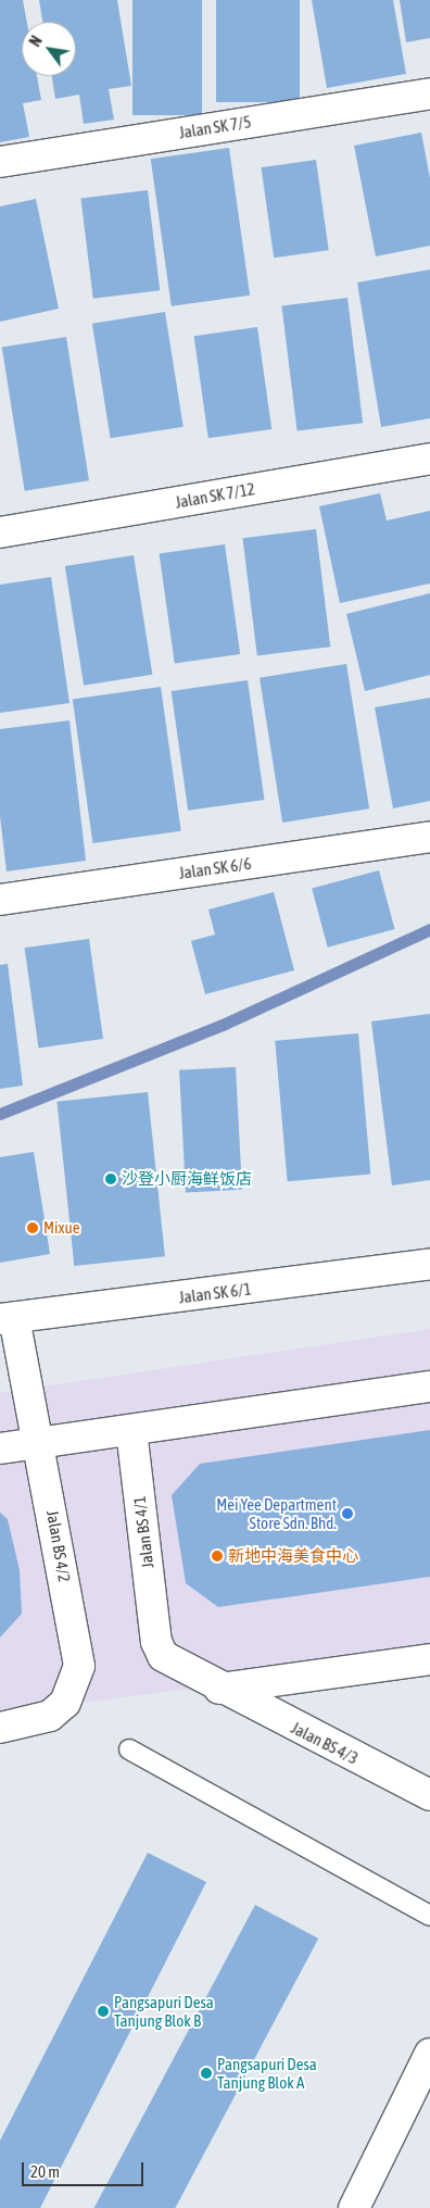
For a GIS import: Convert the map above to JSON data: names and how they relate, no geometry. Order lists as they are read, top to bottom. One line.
{"streets":{"street":["Jalan SK 7/5","Jalan SK 7/12","Jalan SK 6/6","Jalan SK 6/1","Jalan BS 4/1","Jalan BS 4/2","Jalan BS 4/3"]},"crossings":[["Jalan SK 6/1","Jalan BS 4/2"],["Jalan BS 4/1","Jalan BS 4/3"]],"places":["沙登小厨海鲜饭店","Mixue","Mei Yee Department Store Sdn. Bhd.","新地中海美食中心","Pangsapuri Desa Tanjung Blok B","Pangsapuri Desa Tanjung Blok A"],"scale_bar":"20 m","north":"top left"}
